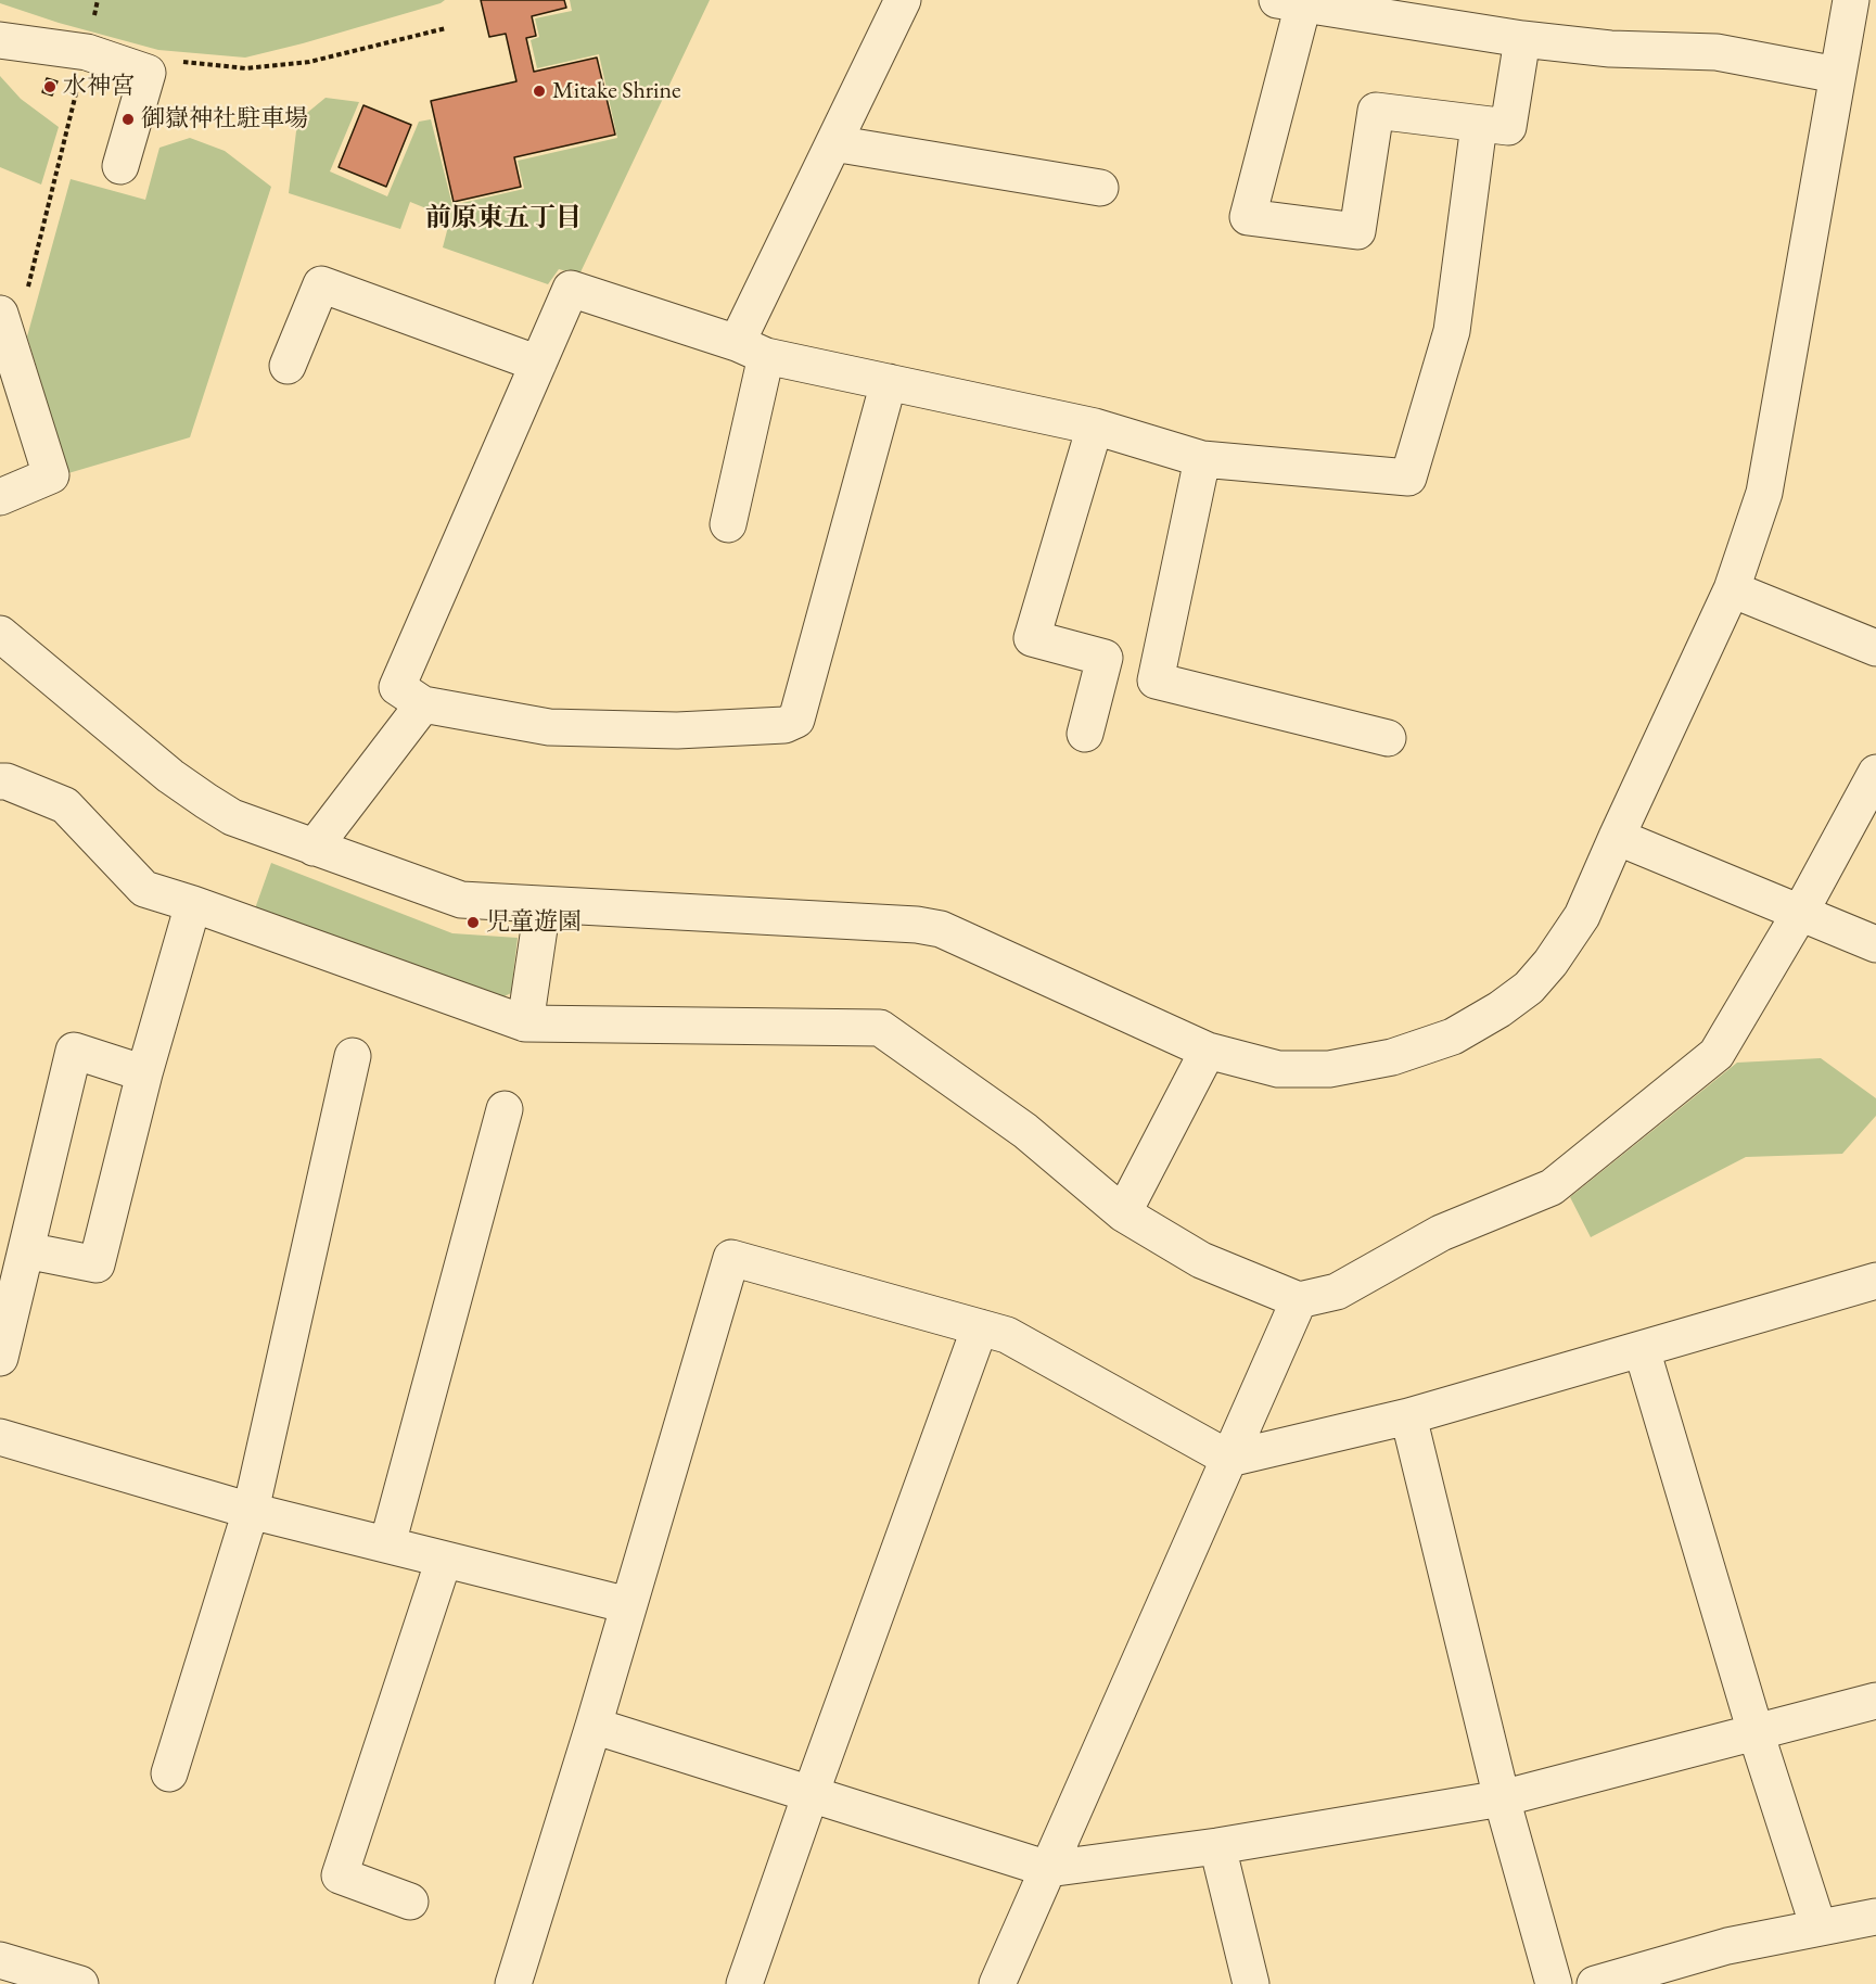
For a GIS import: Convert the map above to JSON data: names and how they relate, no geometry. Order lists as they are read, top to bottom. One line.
{"districts":["前原東五丁目"],"places":["水神宮","Mitake Shrine","御嶽神社駐車場","児童遊園"]}
